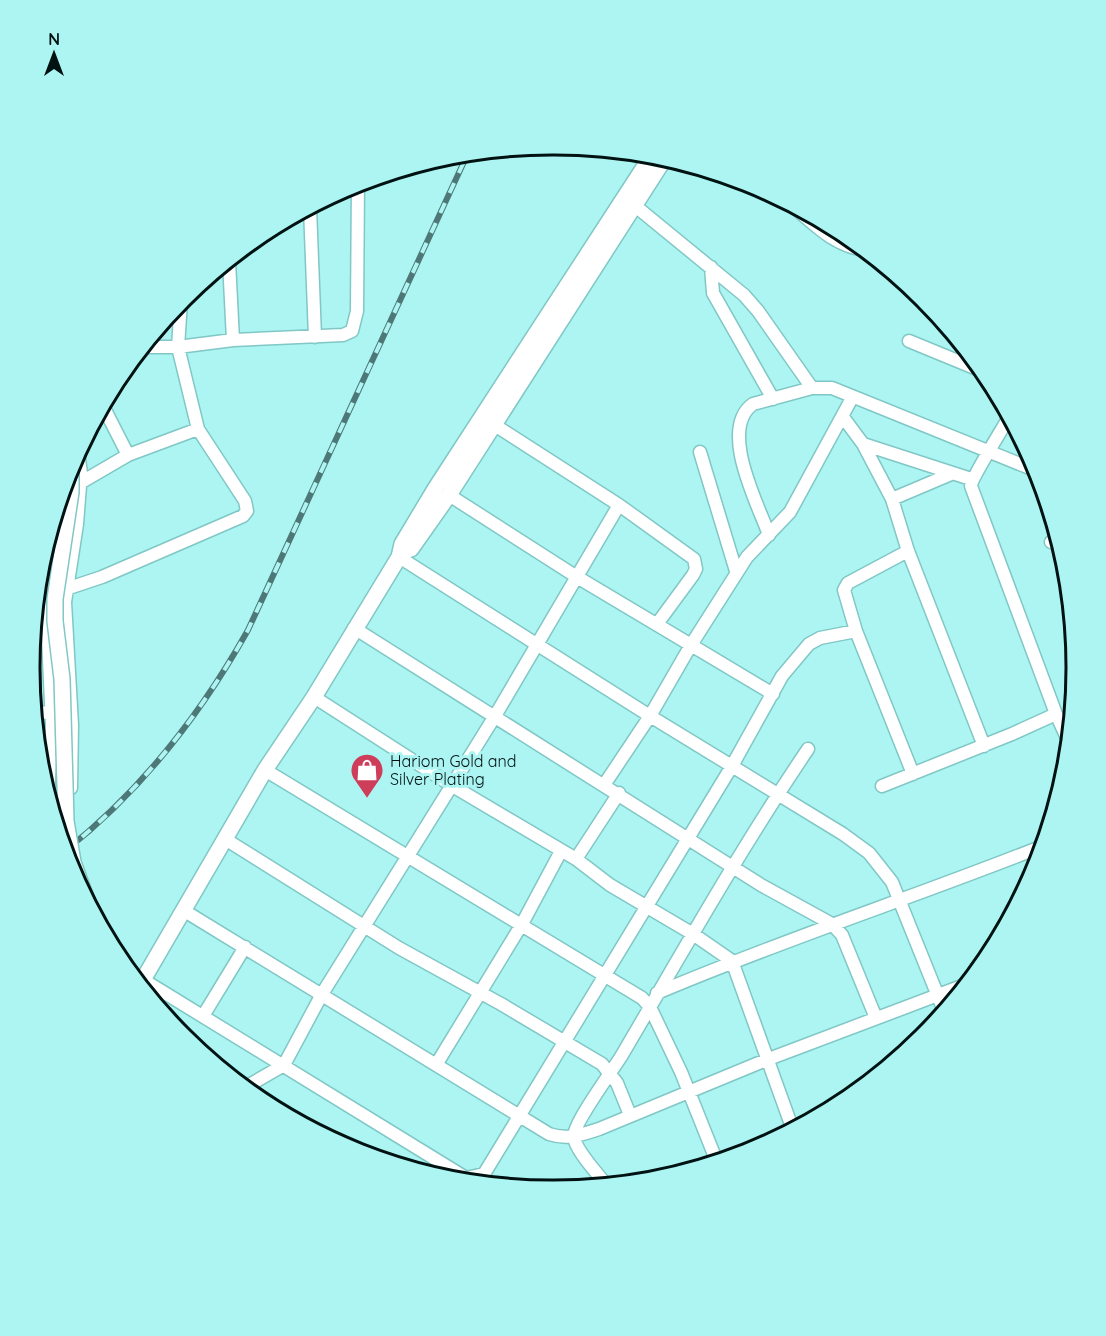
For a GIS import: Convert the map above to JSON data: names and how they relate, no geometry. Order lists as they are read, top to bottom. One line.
{"places":{"shop":["Hariom Gold and Silver Plating"]},"north":"top"}
